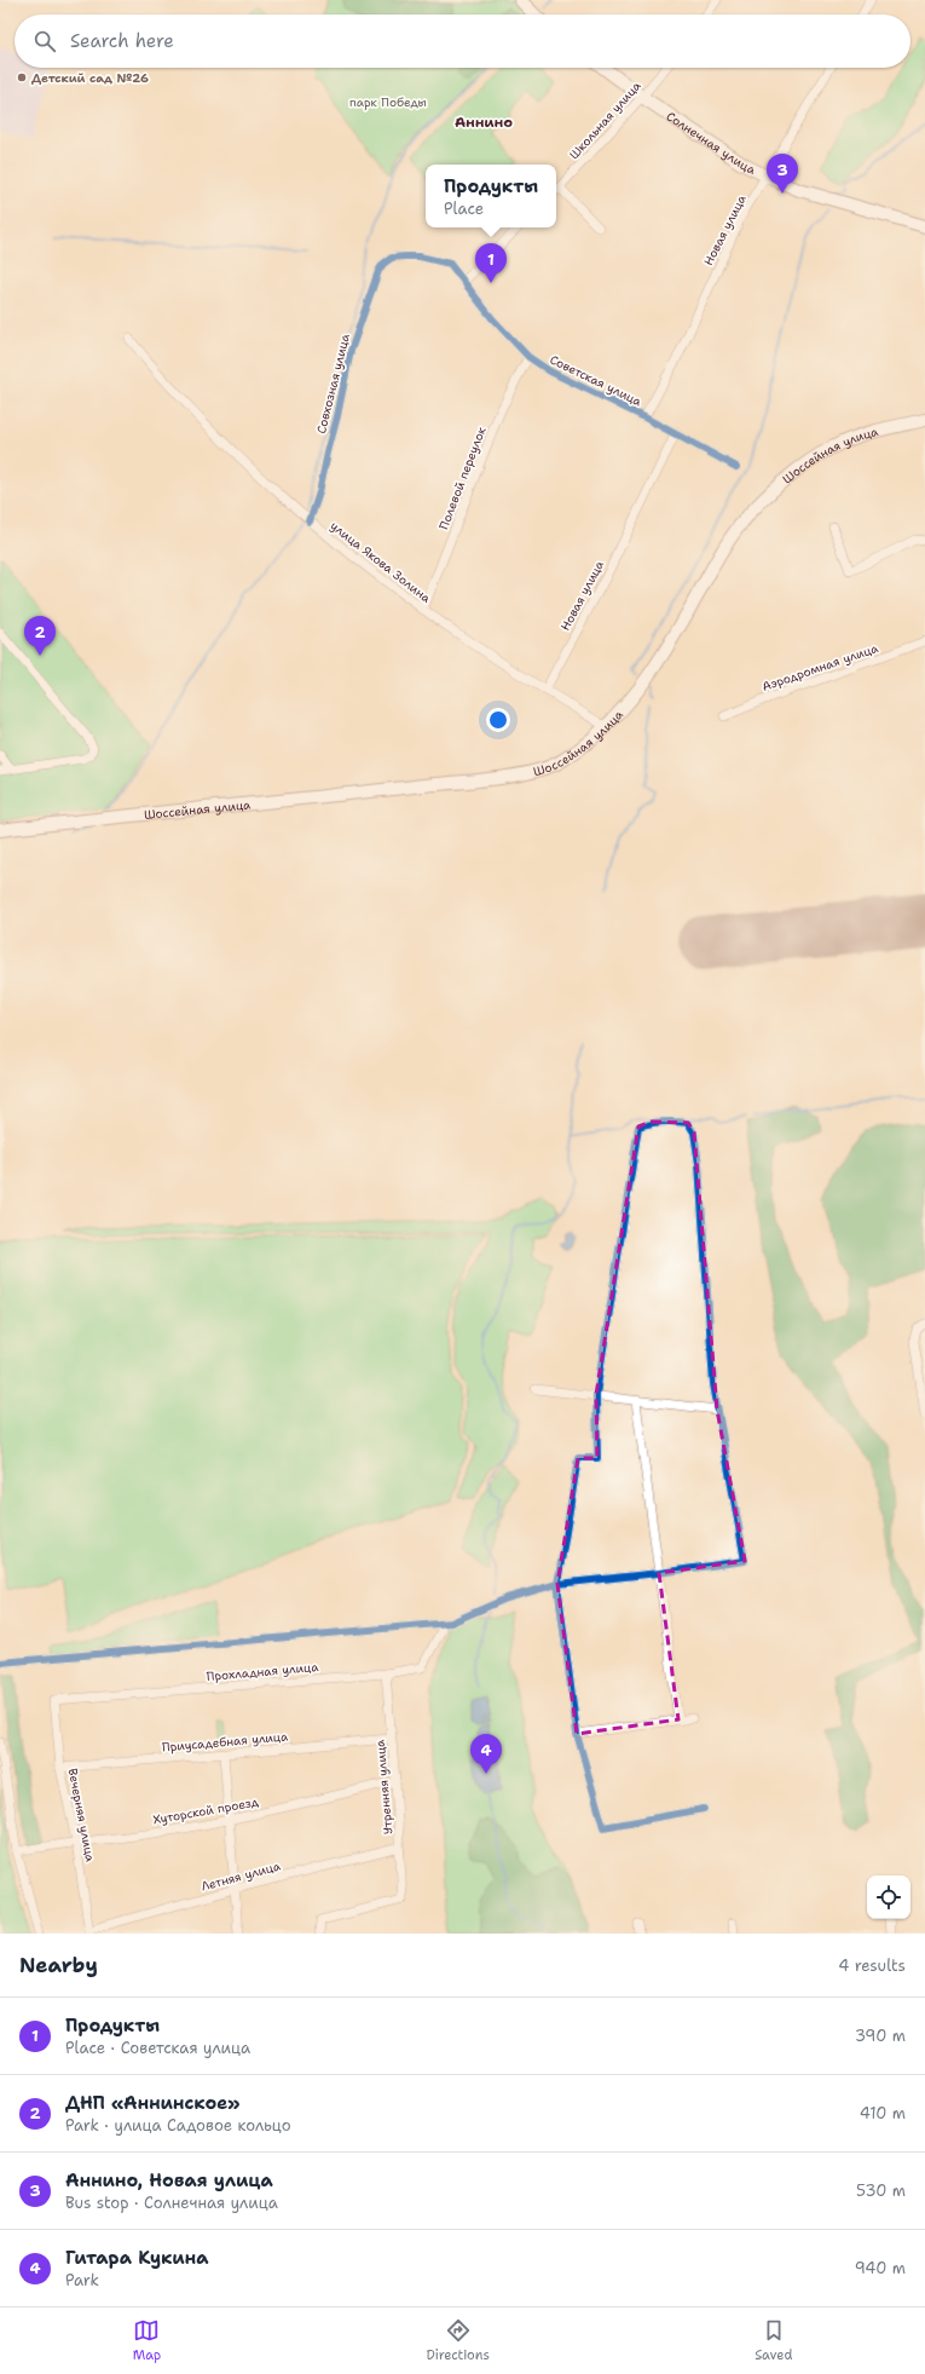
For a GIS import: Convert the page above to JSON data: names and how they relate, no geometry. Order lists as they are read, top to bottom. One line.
{"streets":{"main road":["Солнечная улица","Шоссейная улица"],"street":["Школьная улица","Новая улица","Советская улица","Совхозная улица","Полевой переулок","улица Якова Золина","Аэродромная улица","Прохладная улица","Приусадебная улица","Утренняя улица","Хуторской проезд","Вечерняя улица","Летняя улица"]},"crossings":[["Школьная улица","Солнечная улица"],["Солнечная улица","Новая улица"],["Новая улица","Советская улица"],["Новая улица","улица Якова Золина"],["Советская улица","Совхозная улица"],["Советская улица","Полевой переулок"],["Совхозная улица","улица Якова Золина"],["Шоссейная улица","улица Якова Золина"],["Полевой переулок","улица Якова Золина"],["Прохладная улица","Утренняя улица"],["Прохладная улица","Вечерняя улица"],["Приусадебная улица","Утренняя улица"],["Приусадебная улица","Вечерняя улица"],["Утренняя улица","Хуторской проезд"],["Утренняя улица","Летняя улица"],["Хуторской проезд","Вечерняя улица"],["Вечерняя улица","Летняя улица"]],"districts":["Аннино"],"parks":["парк Победы"],"places":["Детский сад №26"],"page":{"search":"Search here","pins":["3","1","2","4"],"popup":["Продукты","Place"],"heading":["Nearby","4 results"],"list":[{"mark":"1","name":"Продукты","note":"Place · Советская улица","value":"390 m"},{"mark":"2","name":"ДНП «Аннинское»","note":"Park · улица Садовое кольцо","value":"410 m"},{"mark":"3","name":"Аннино, Новая улица","note":"Bus stop · Солнечная улица","value":"530 m"},{"mark":"4","name":"Гитара Кукина","note":"Park","value":"940 m"}],"nav":["Map","Directions","Saved"]}}
